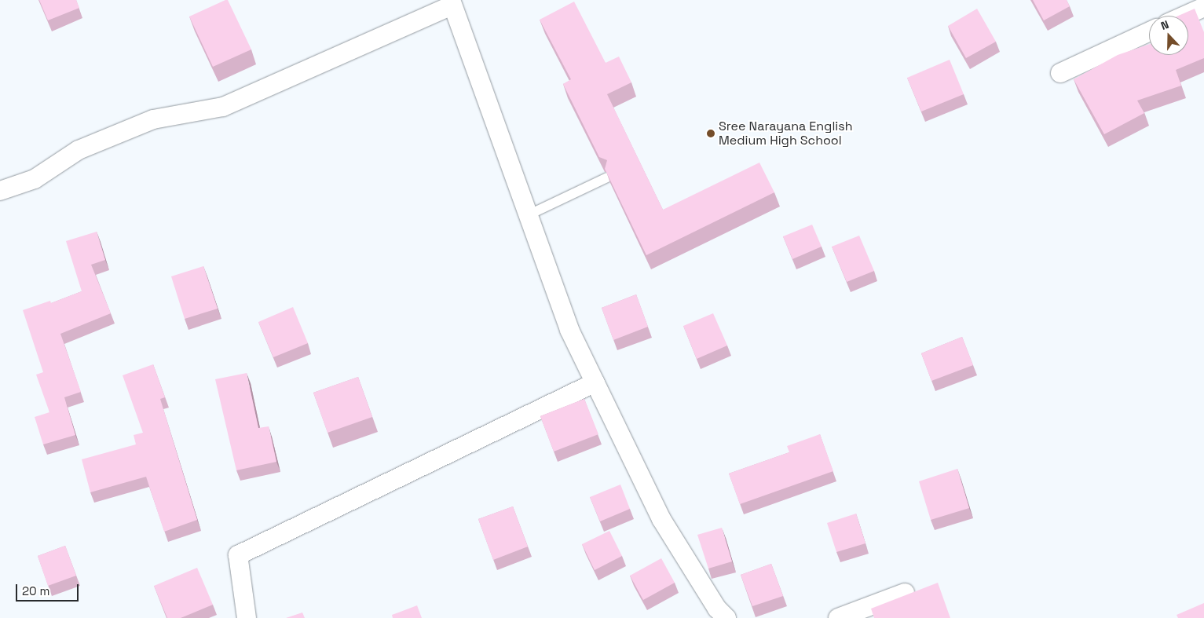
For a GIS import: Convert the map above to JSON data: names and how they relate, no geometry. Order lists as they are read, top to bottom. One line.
{"places":["Sree Narayana English Medium High School"],"scale_bar":"20 m","north":"top"}
